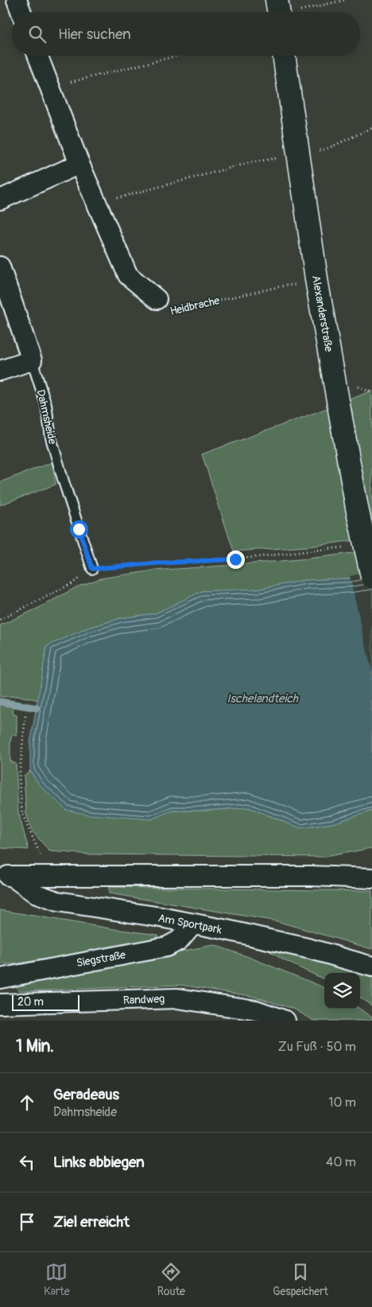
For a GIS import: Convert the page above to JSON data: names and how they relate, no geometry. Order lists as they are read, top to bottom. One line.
{"streets":{"main road":["Alexanderstraße"],"street":["Heidbrache","Dahmsheide","Am Sportpark","Siegstraße","Randweg"]},"crossings":[["Am Sportpark","Siegstraße"]],"water":["Ischelandteich"],"scale_bar":"20 m","page":{"search":"Hier suchen","scale":"20 m","heading":["1 Min.","Zu Fuß · 50 m"],"list":[["Geradeaus","Dahmsheide","10 m"],["Links abbiegen","40 m"],"Ziel erreicht"],"nav":["Karte","Route","Gespeichert"]}}
